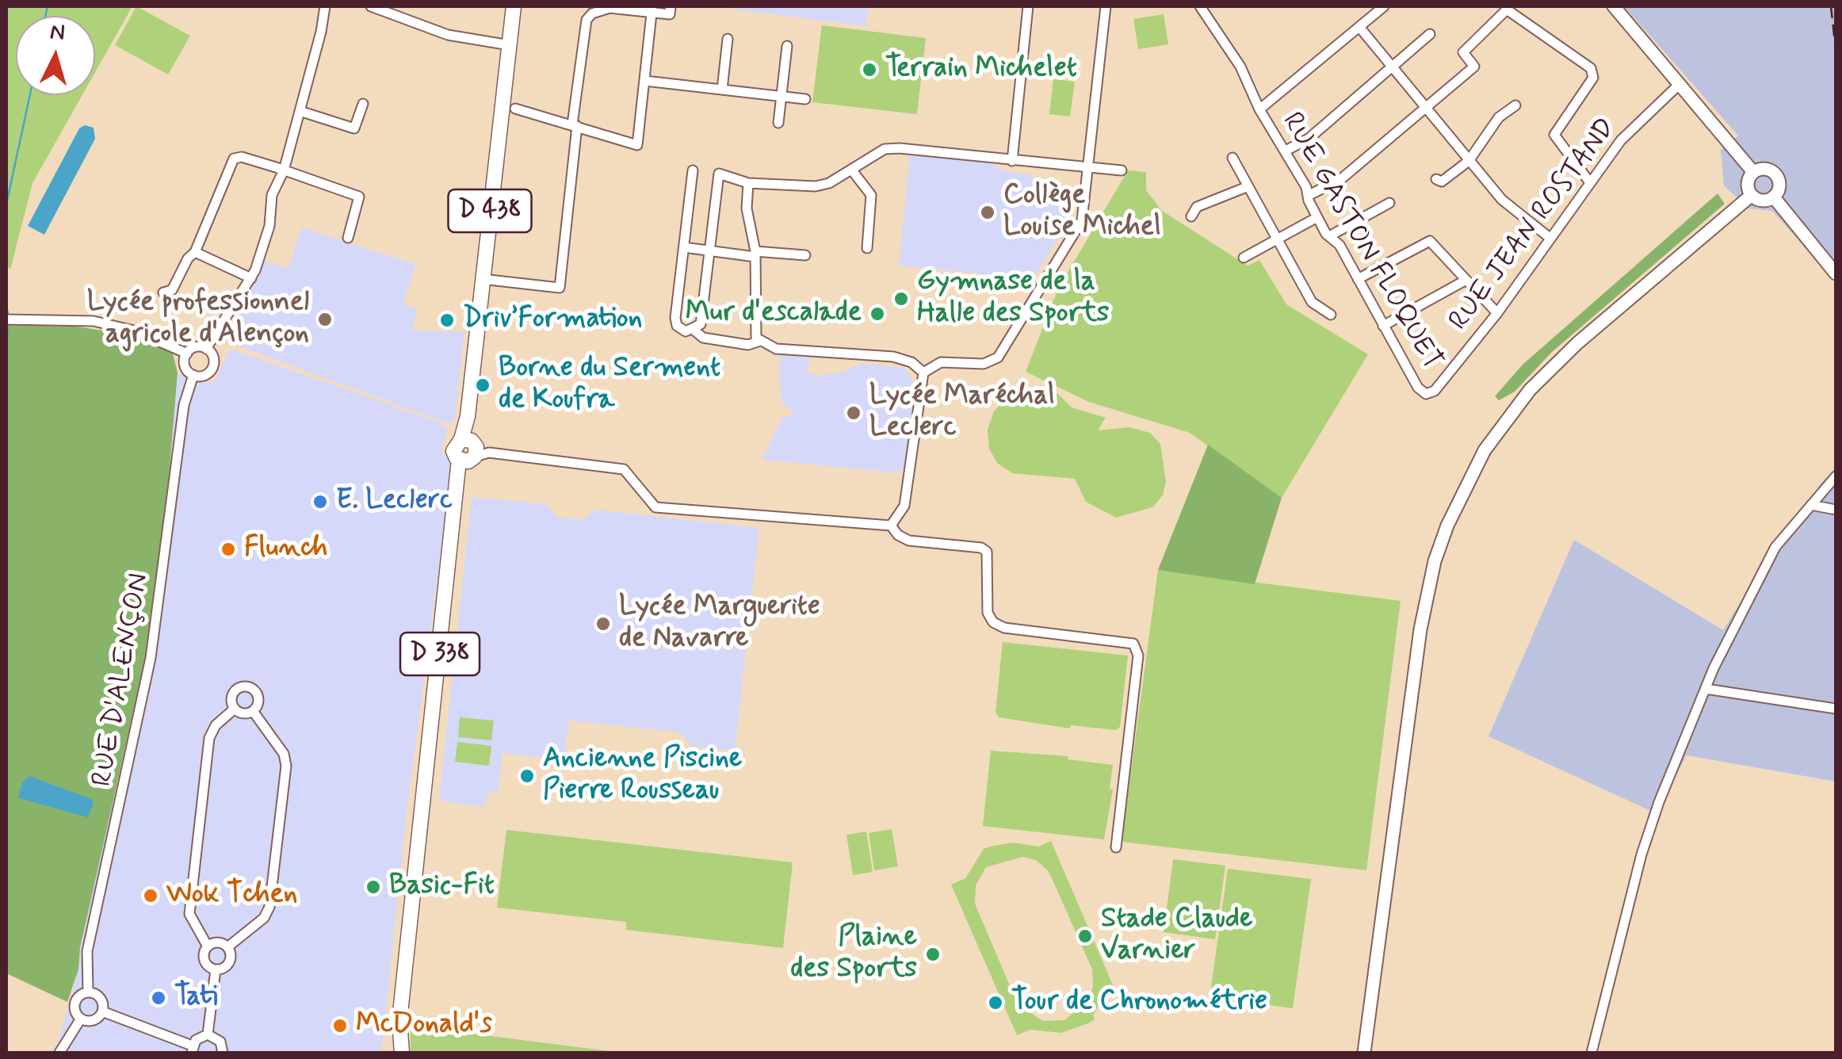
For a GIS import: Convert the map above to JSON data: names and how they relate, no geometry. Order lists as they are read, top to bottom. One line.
{"streets":{"main road":["D 438","D 338"],"street":["RUE JEAN ROSTAND","RUE GASTON FLOQUET","RUE D'ALENÇON"]},"crossings":[["D 438","D 338"],["RUE JEAN ROSTAND","RUE GASTON FLOQUET"]],"places":["Terrain Michelet","Collège Louise Michel","Gymnase de la Halle des Sports","Mur d'escalade","Lycée professionnel agricole d'Alençon","Driv’Formation","Borne du Serment de Koufra","Lycée Maréchal Leclerc","E. Leclerc","Flunch","Lycée Marguerite de Navarre","Ancienne Piscine Pierre Rousseau","Basic-Fit","Wok Tchen","Stade Claude Varnier","Plaine des Sports","Tati","Tour de Chronométrie","McDonald's"],"north":"top"}
